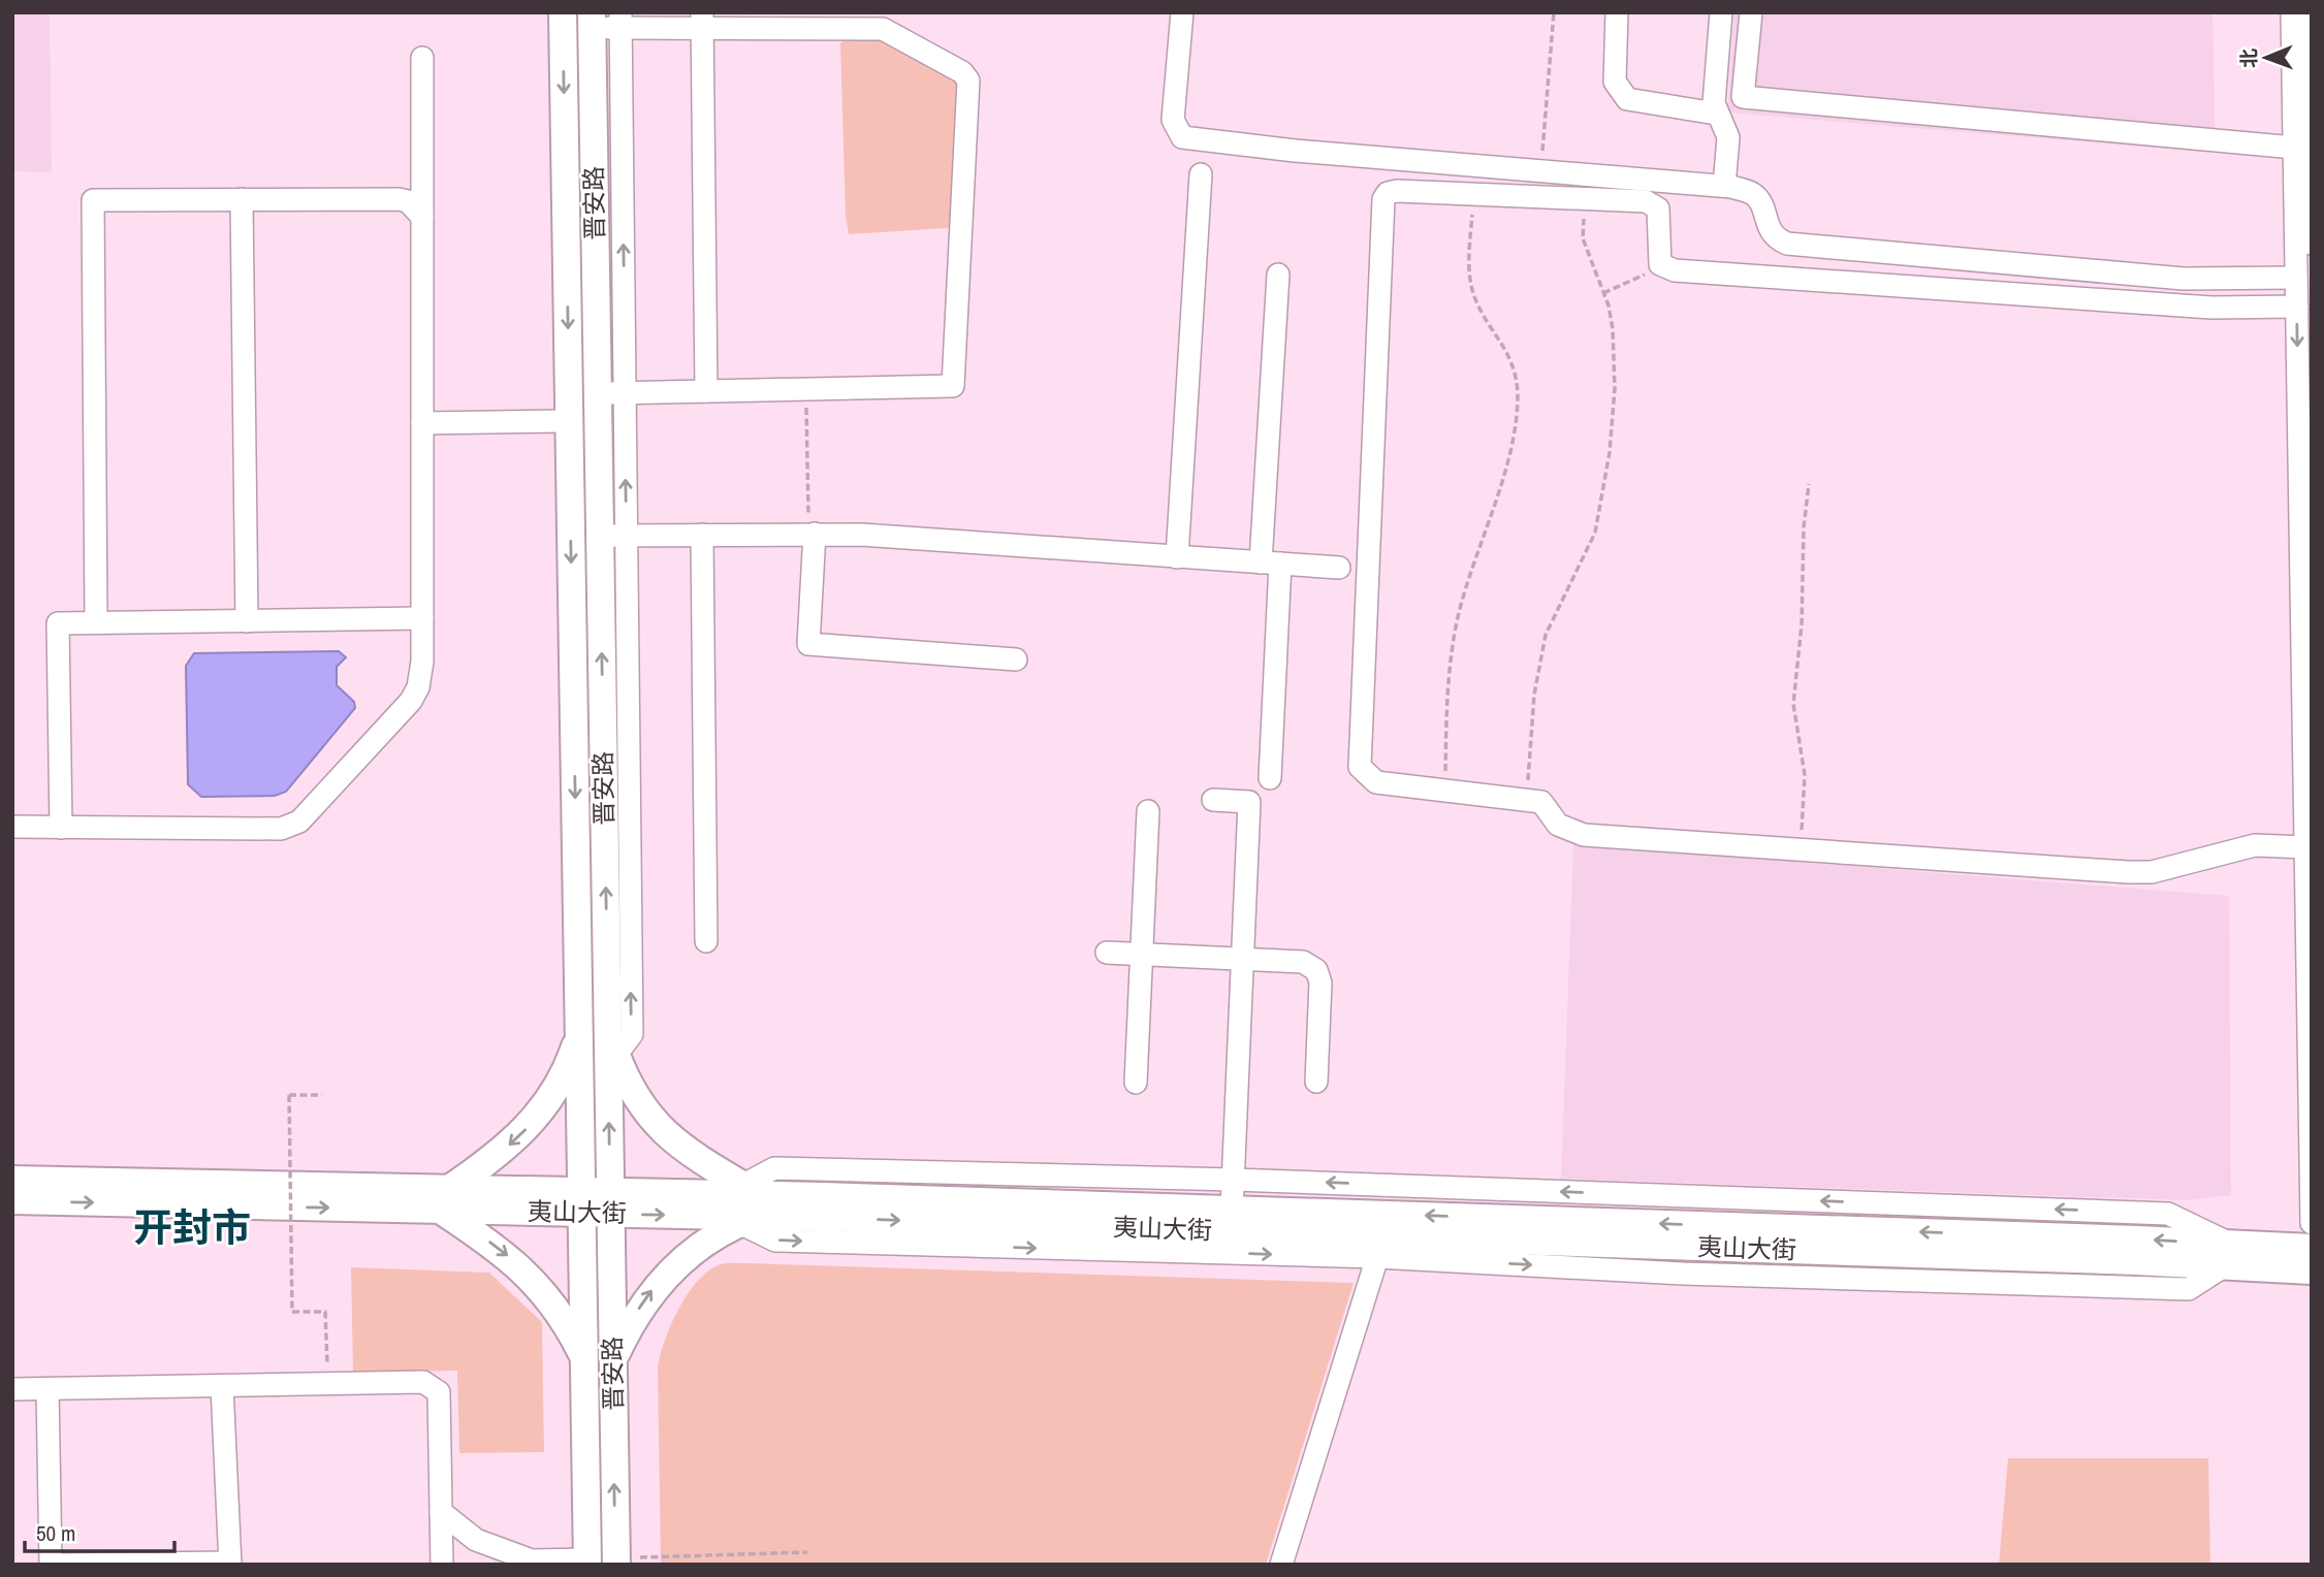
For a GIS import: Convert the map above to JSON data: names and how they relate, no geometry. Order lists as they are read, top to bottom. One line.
{"streets":{"main road":["晋安路","夷山大街"]},"crossings":[["晋安路","夷山大街"]],"districts":["开封市"],"scale_bar":"50 m","north":"left"}
